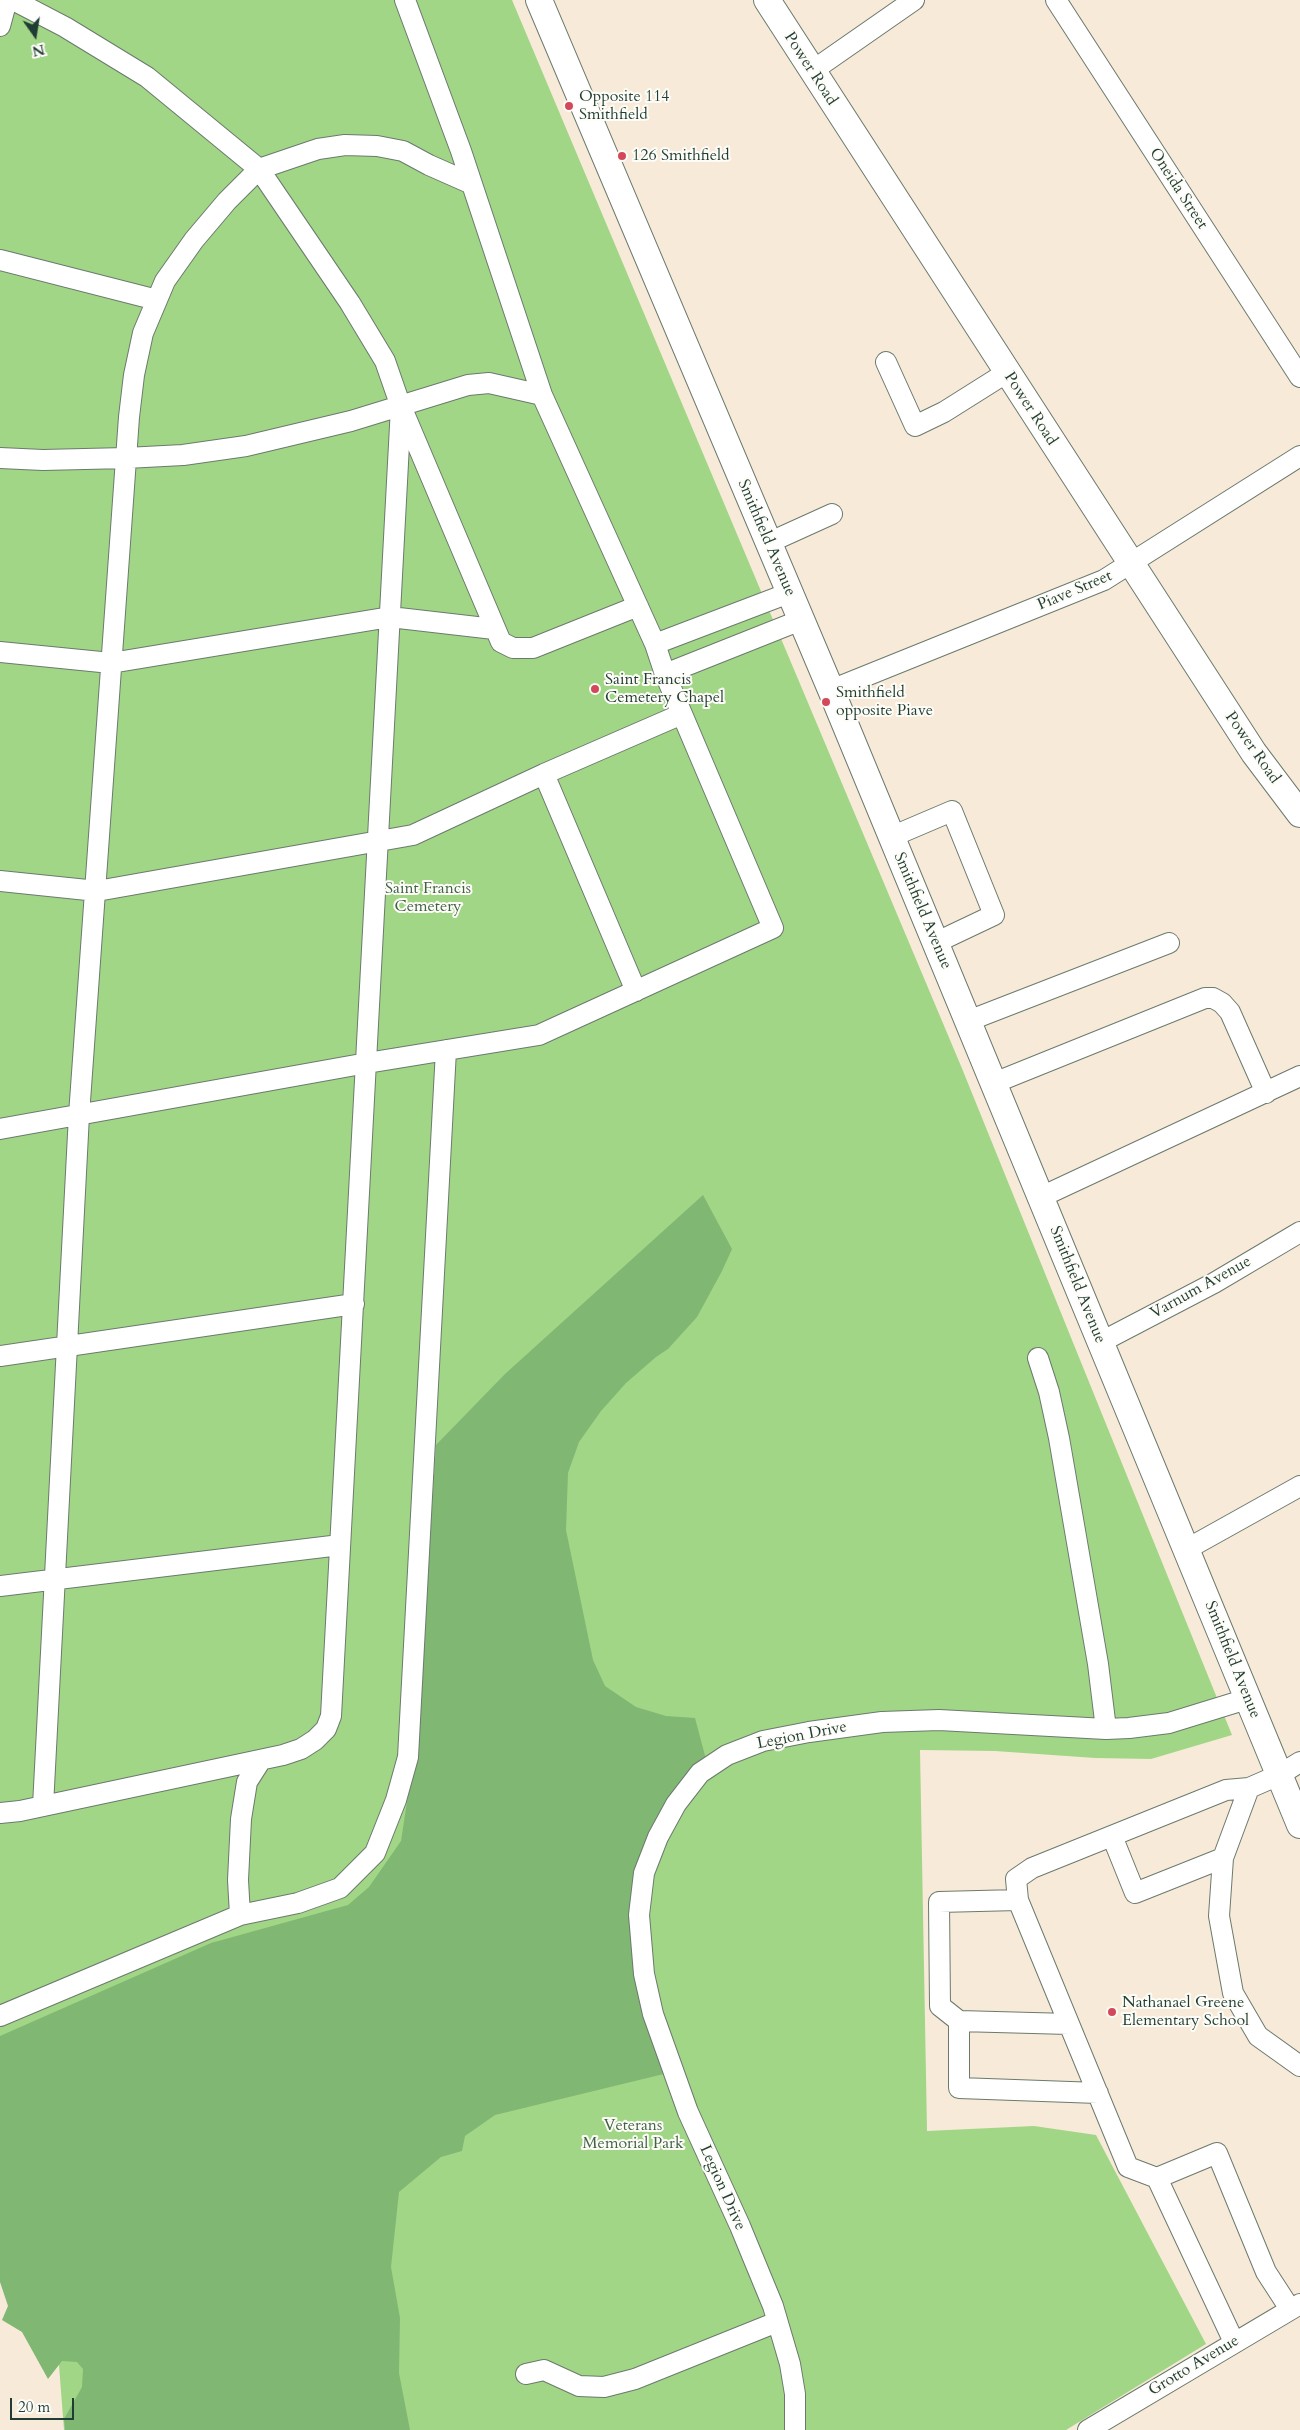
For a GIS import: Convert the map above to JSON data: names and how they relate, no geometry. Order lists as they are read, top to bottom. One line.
{"streets":{"main road":["Power Road","Smithfield Avenue"],"street":["Oneida Street","Piave Street","Varnum Avenue","Legion Drive","Grotto Avenue"]},"crossings":[["Power Road","Piave Street"],["Smithfield Avenue","Piave Street"],["Smithfield Avenue","Varnum Avenue"],["Smithfield Avenue","Legion Drive"]],"parks":["Saint Francis Cemetery","Veterans Memorial Park"],"places":["Opposite 114 Smithfield","126 Smithfield","Saint Francis Cemetery Chapel","Smithfield opposite Piave","Nathanael Greene Elementary School"],"scale_bar":"20 m","north":"bottom"}
